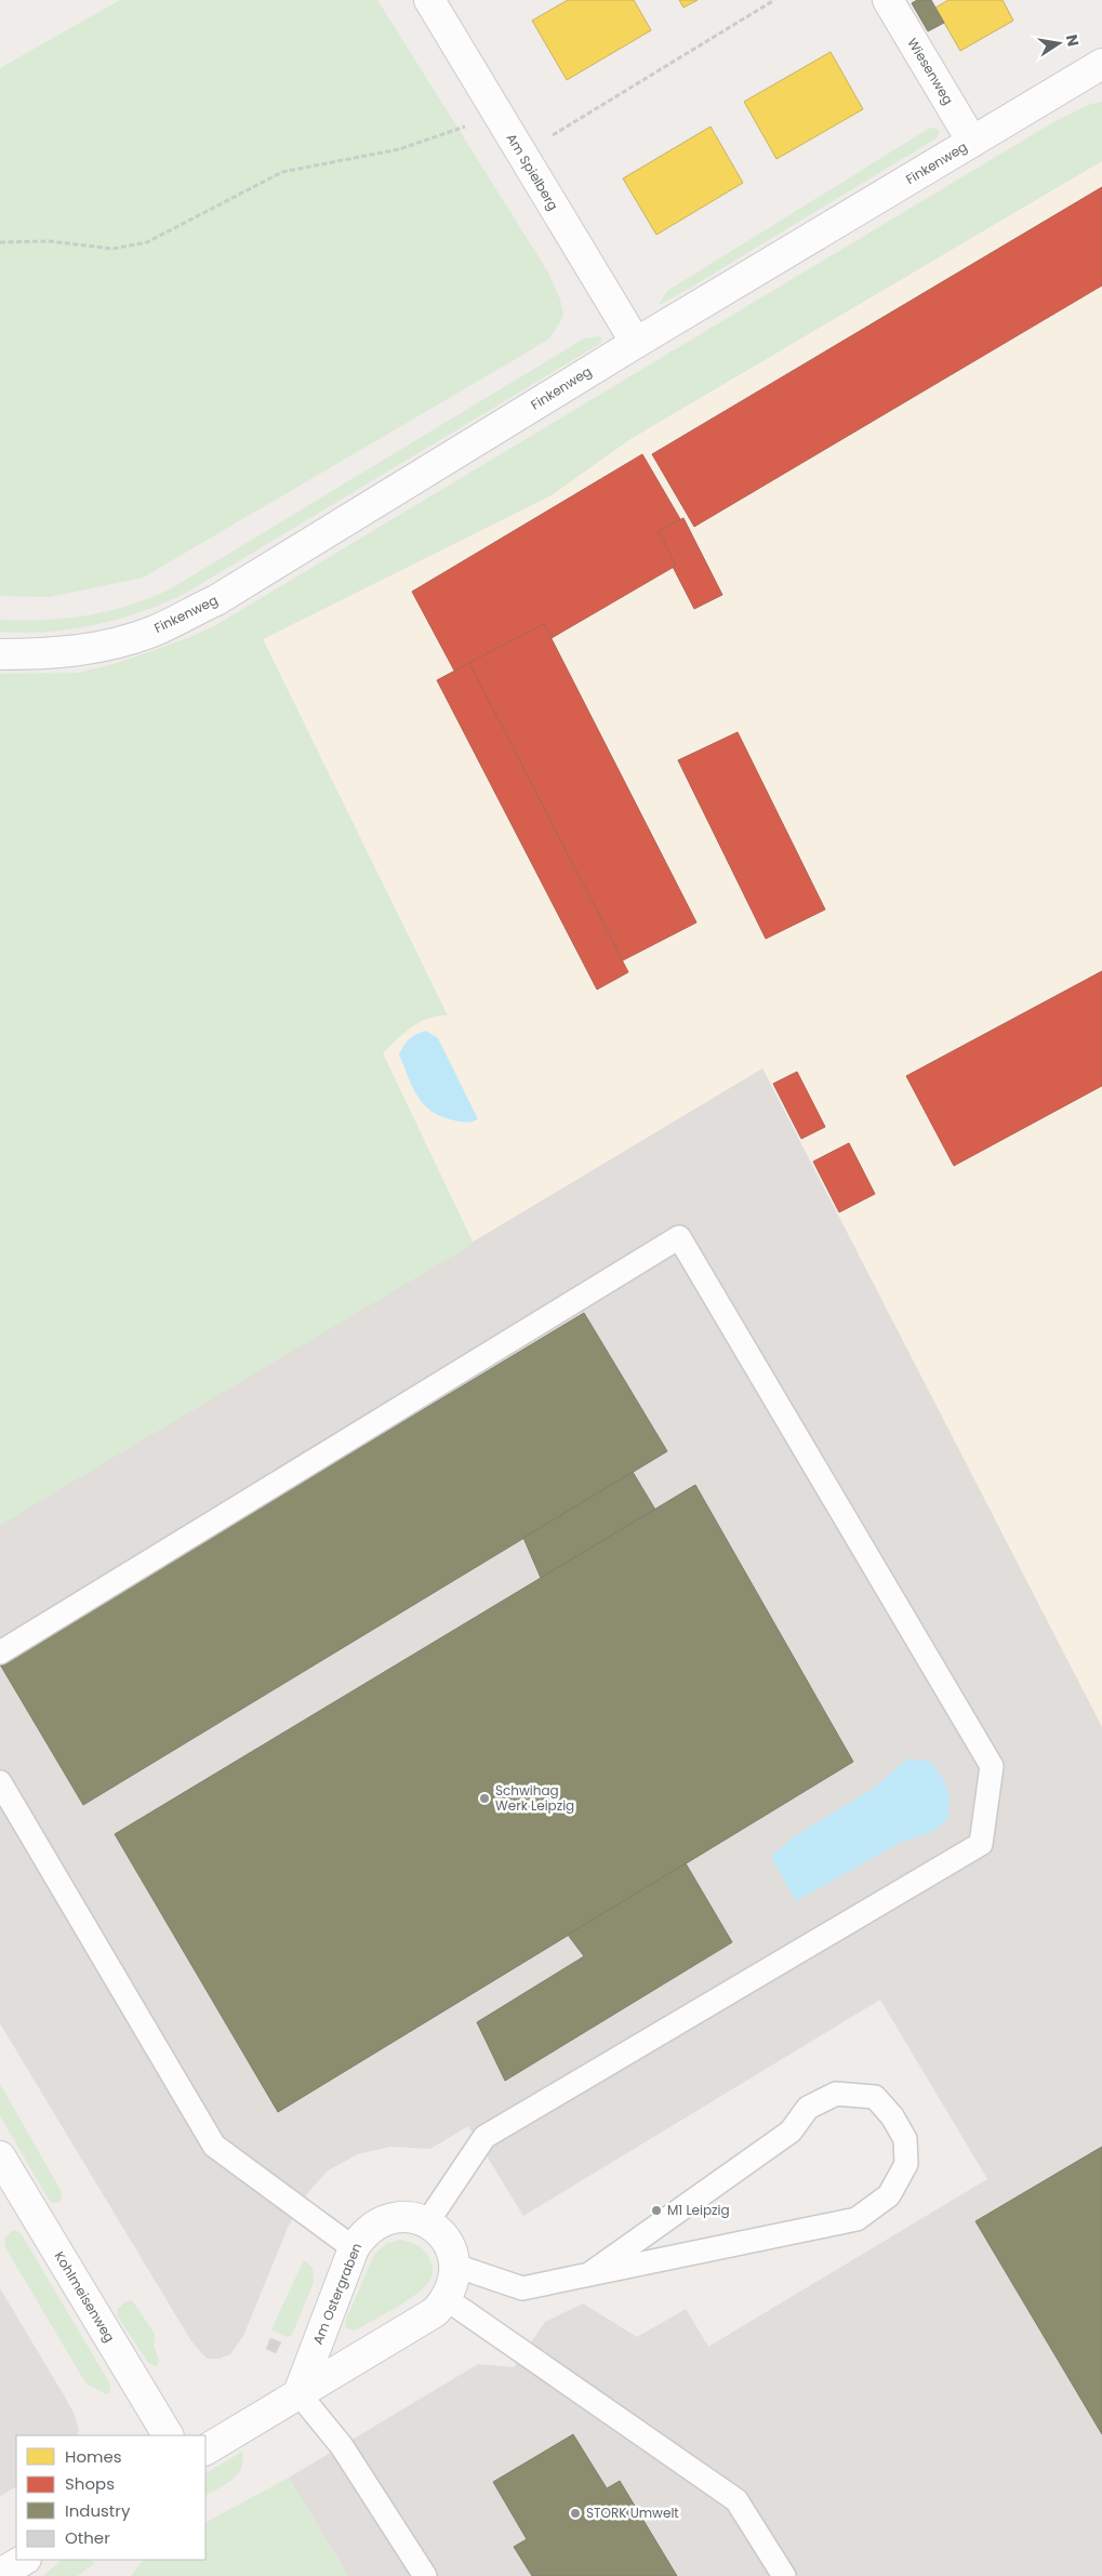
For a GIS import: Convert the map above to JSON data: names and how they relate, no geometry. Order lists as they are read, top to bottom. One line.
{"streets":{"street":["Wiesenweg","Finkenweg","Am Spielberg","Am Ostergraben","Kohlmeisenweg"]},"crossings":[["Wiesenweg","Finkenweg"],["Finkenweg","Am Spielberg"]],"places":["Schwihag Werk Leipzig","M1 Leipzig","STORK Umwelt"],"legend":["Homes","Shops","Industry","Other"],"north":"right"}
